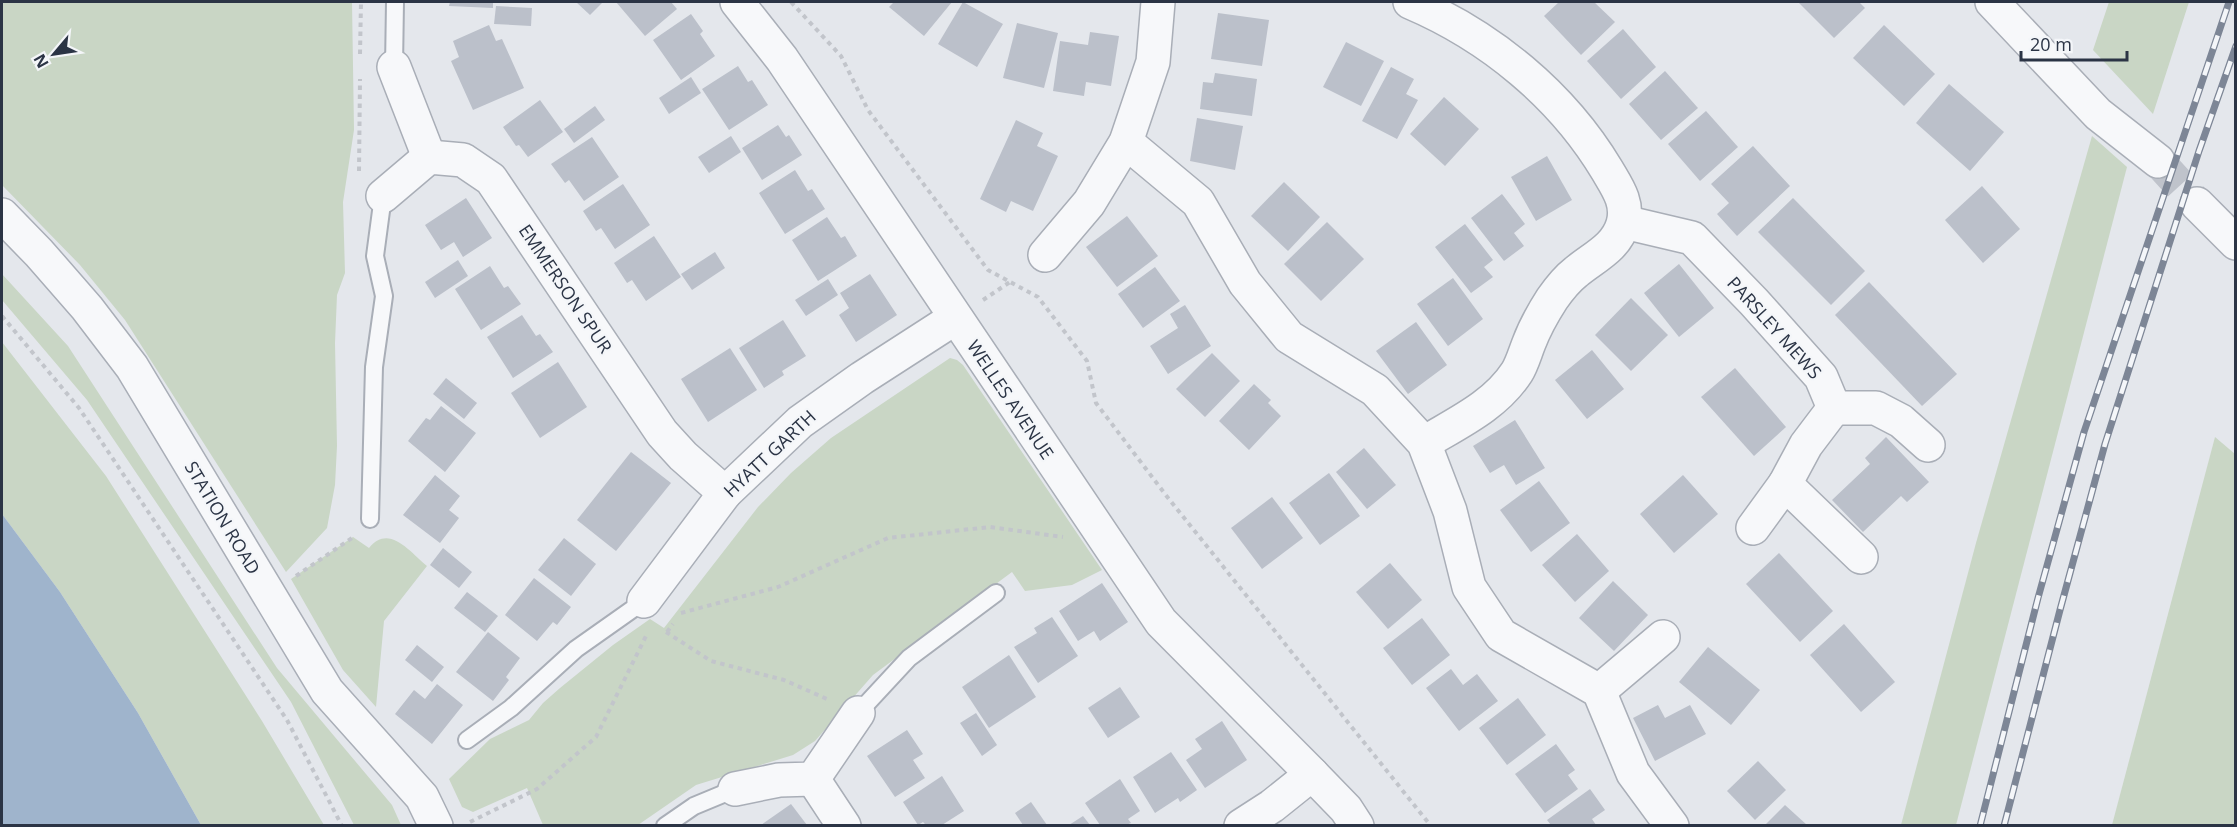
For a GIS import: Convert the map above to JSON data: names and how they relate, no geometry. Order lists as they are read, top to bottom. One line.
{"streets":{"street":["EMMERSON SPUR","PARSLEY MEWS","WELLES AVENUE","HYATT GARTH","STATION ROAD"]},"crossings":[["EMMERSON SPUR","HYATT GARTH"],["WELLES AVENUE","HYATT GARTH"]],"scale_bar":"20 m","north":"bottom left"}
